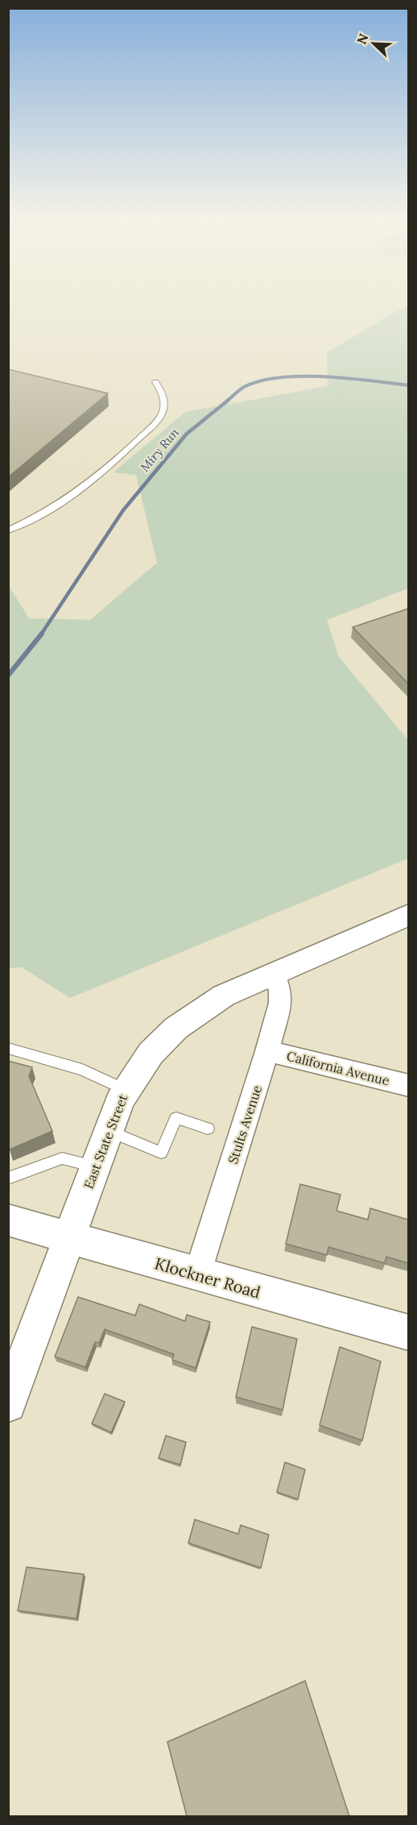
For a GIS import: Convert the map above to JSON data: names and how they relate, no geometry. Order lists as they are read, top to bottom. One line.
{"streets":{"street":["California Avenue","Stults Avenue","East State Street","Klockner Road"]},"crossings":[["California Avenue","Stults Avenue"],["Stults Avenue","East State Street"],["Stults Avenue","Klockner Road"],["East State Street","Klockner Road"]],"water":["Miry Run"],"north":"top left"}
